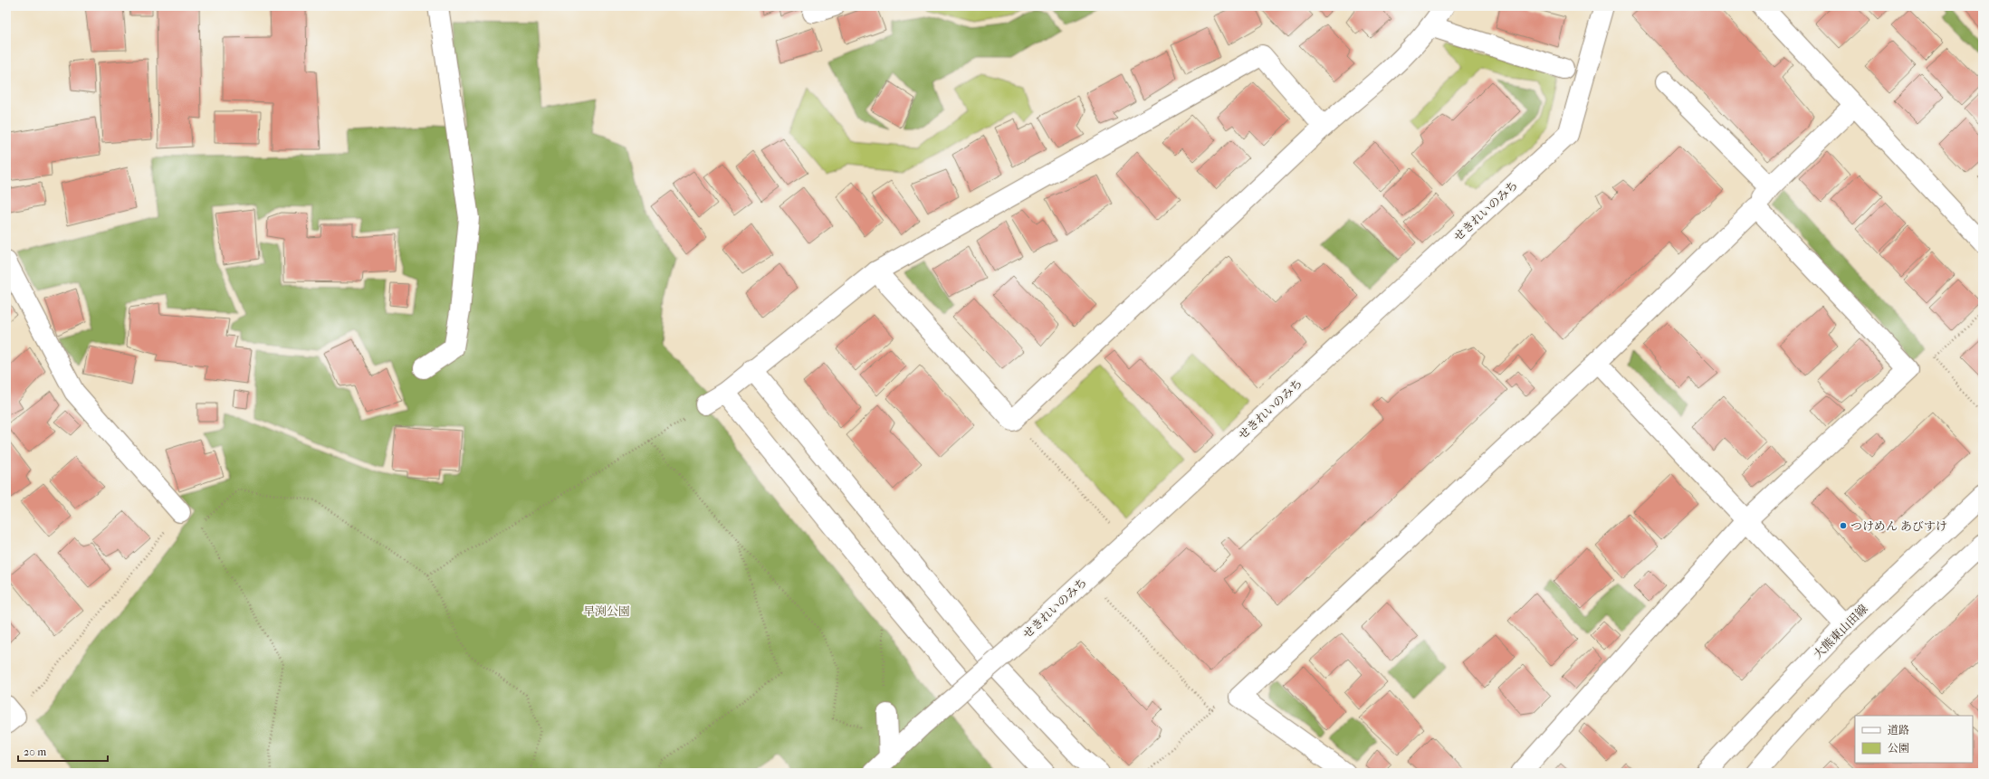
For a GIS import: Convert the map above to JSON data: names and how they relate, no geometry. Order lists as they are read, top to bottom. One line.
{"streets":{"street":["せきれいのみち","大熊東山田線"]},"parks":["早渕公園"],"places":["つけめん あびすけ"],"legend":["道路","公園"],"scale_bar":"20 m"}
